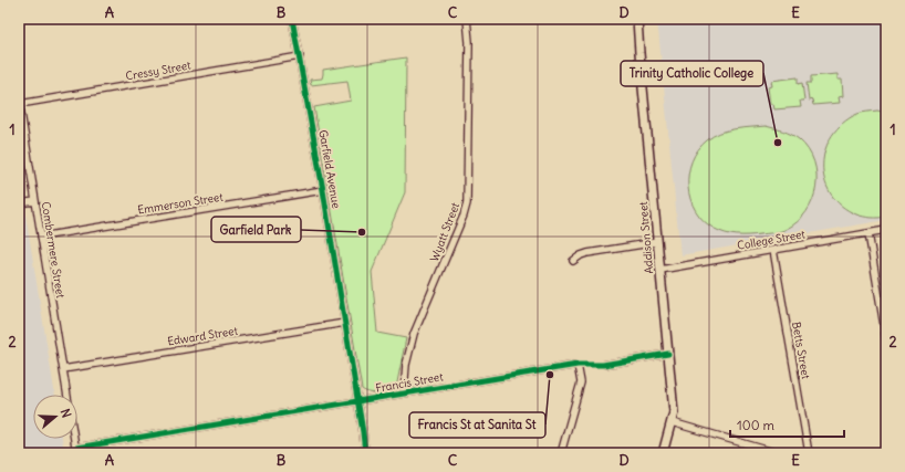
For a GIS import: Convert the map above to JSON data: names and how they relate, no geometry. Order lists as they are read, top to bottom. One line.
{"streets":{"street":["Cressy Street","Garfield Avenue","Emmerson Street","Wyatt Street","Addison Street","College Street","Combermere Street","Edward Street","Betts Street","Francis Street"]},"crossings":[["Cressy Street","Garfield Avenue"],["Cressy Street","Combermere Street"],["Garfield Avenue","Emmerson Street"],["Garfield Avenue","Edward Street"],["Garfield Avenue","Francis Street"],["Emmerson Street","Combermere Street"],["Wyatt Street","Francis Street"],["Addison Street","College Street"],["Addison Street","Francis Street"],["College Street","Betts Street"],["Combermere Street","Edward Street"],["Combermere Street","Francis Street"]],"places":["Trinity Catholic College","Garfield Park","Francis St at Sanita St"],"scale_bar":"100 m","north":"right","grid":{"columns":["A","B","C","D","E"],"rows":["1","2"]}}
